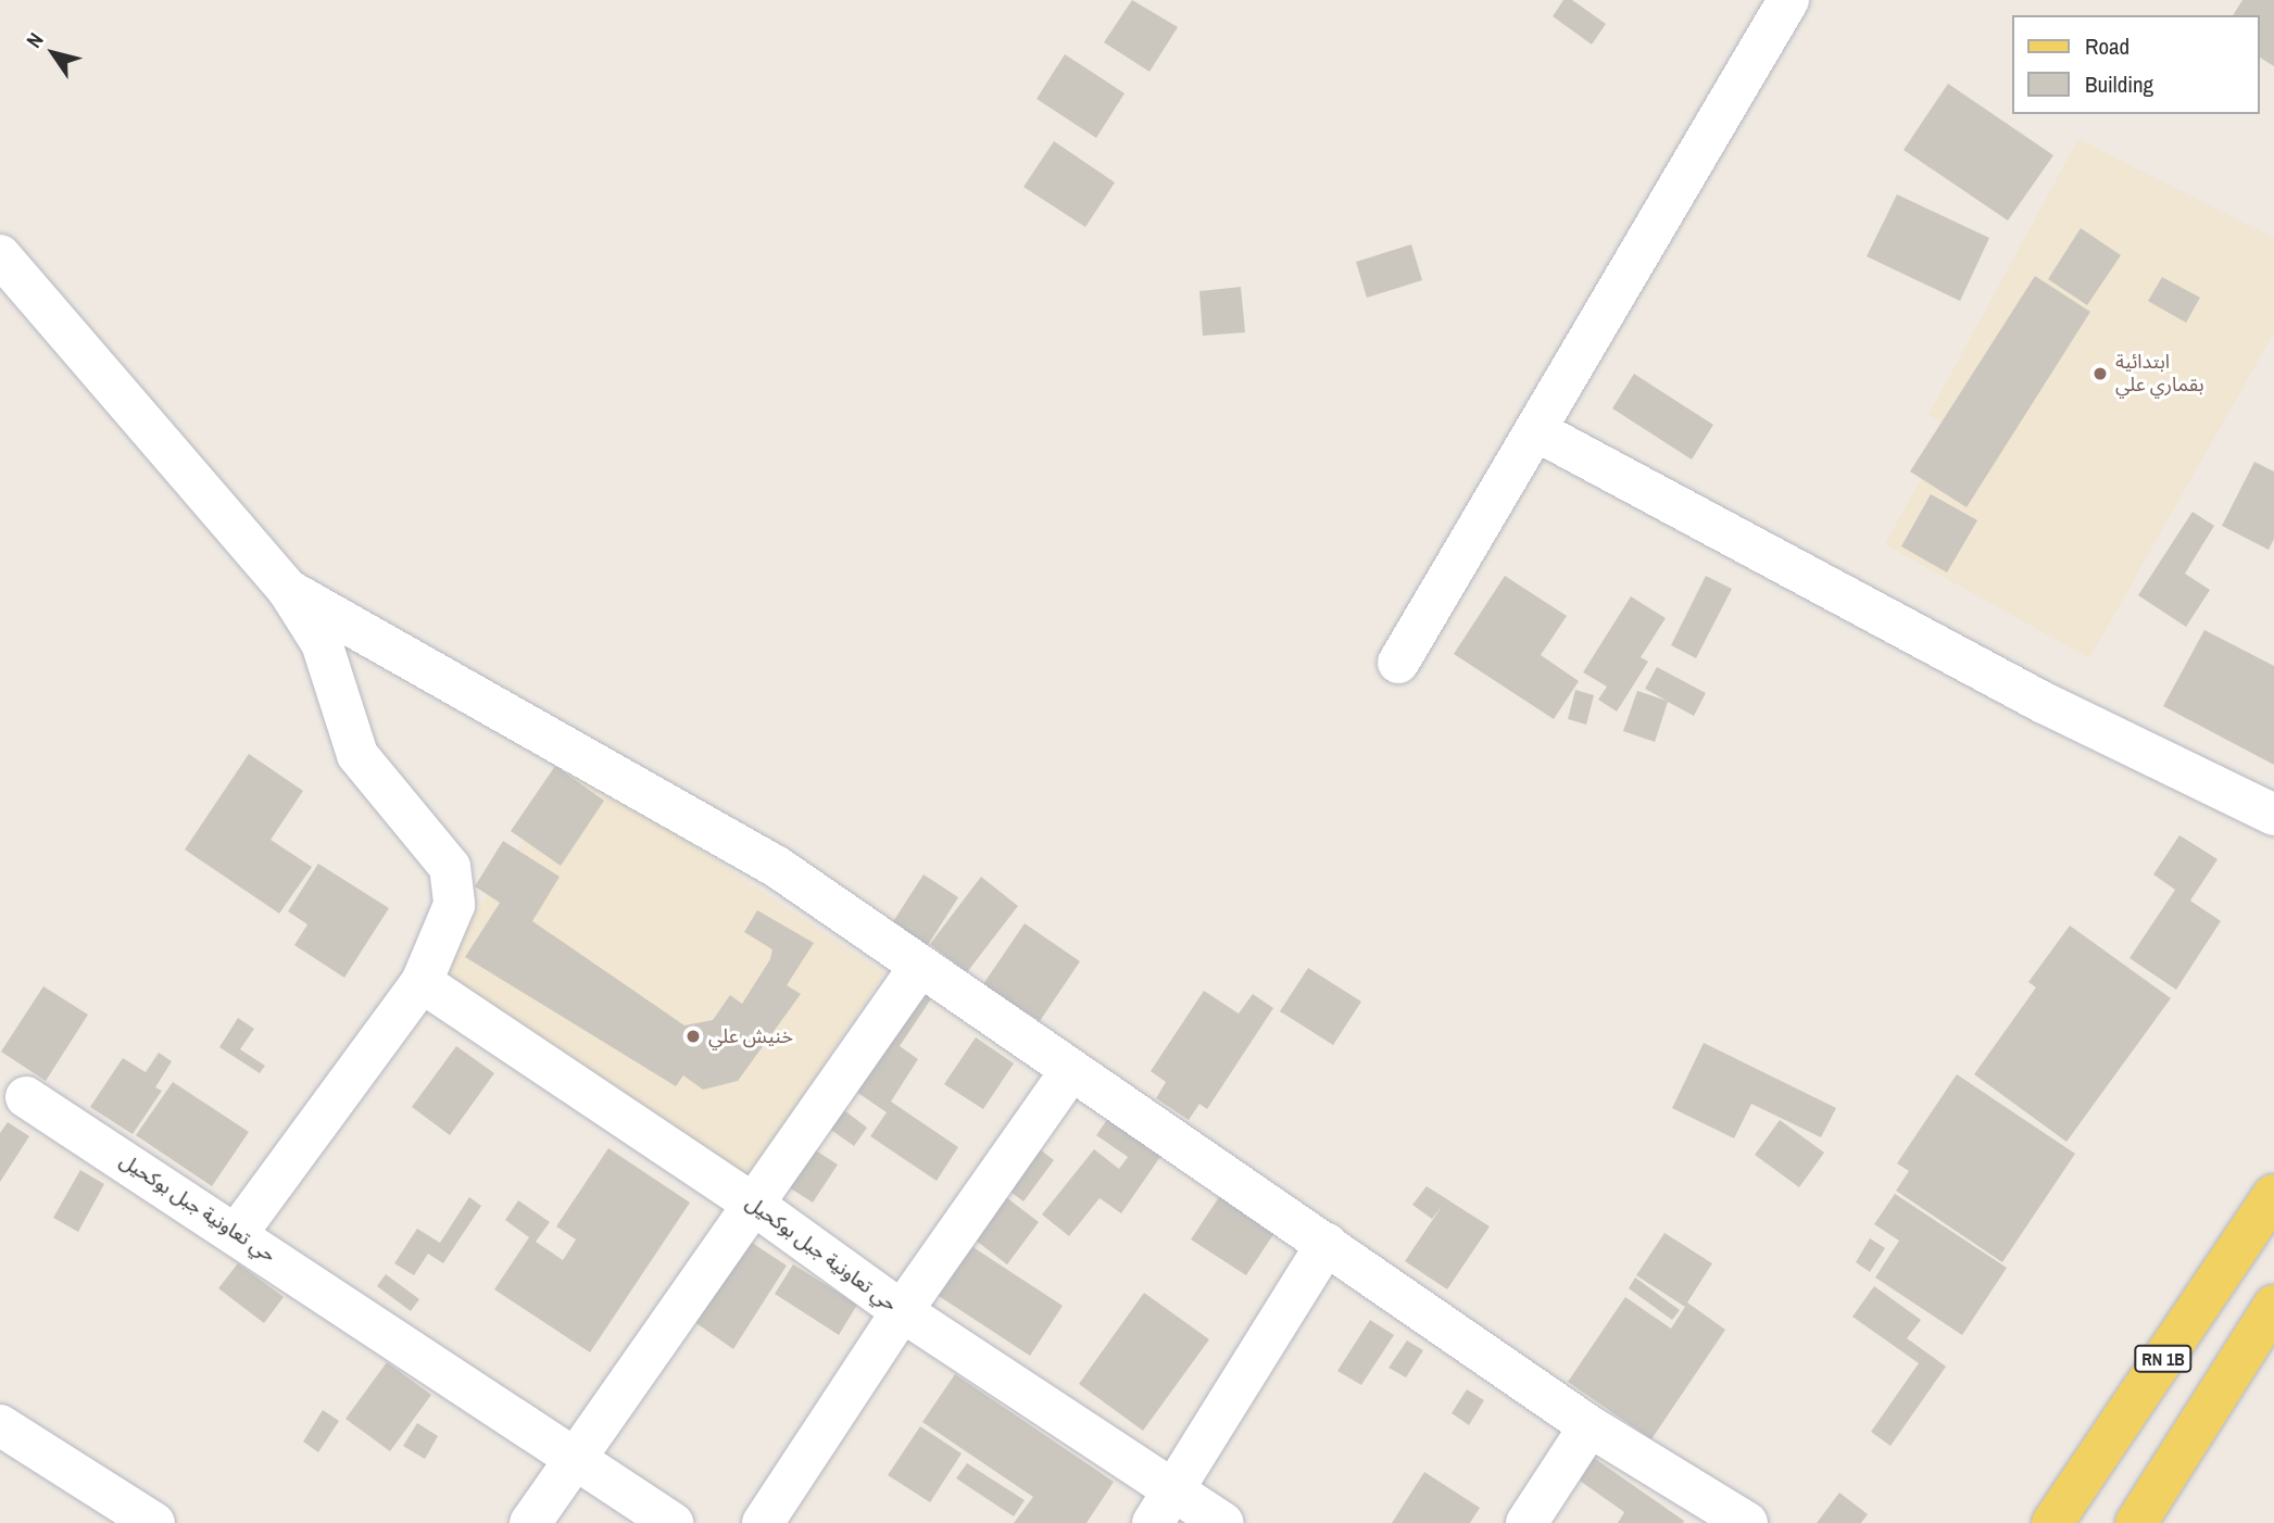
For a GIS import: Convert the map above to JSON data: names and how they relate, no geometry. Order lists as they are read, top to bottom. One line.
{"streets":{"main road":["RN 1B"],"street":["حي تعاونية جبل بوكحيل"]},"places":["ابتدائية بقماري علي","خنيش علي"],"legend":["Road","Building"],"north":"top left"}
